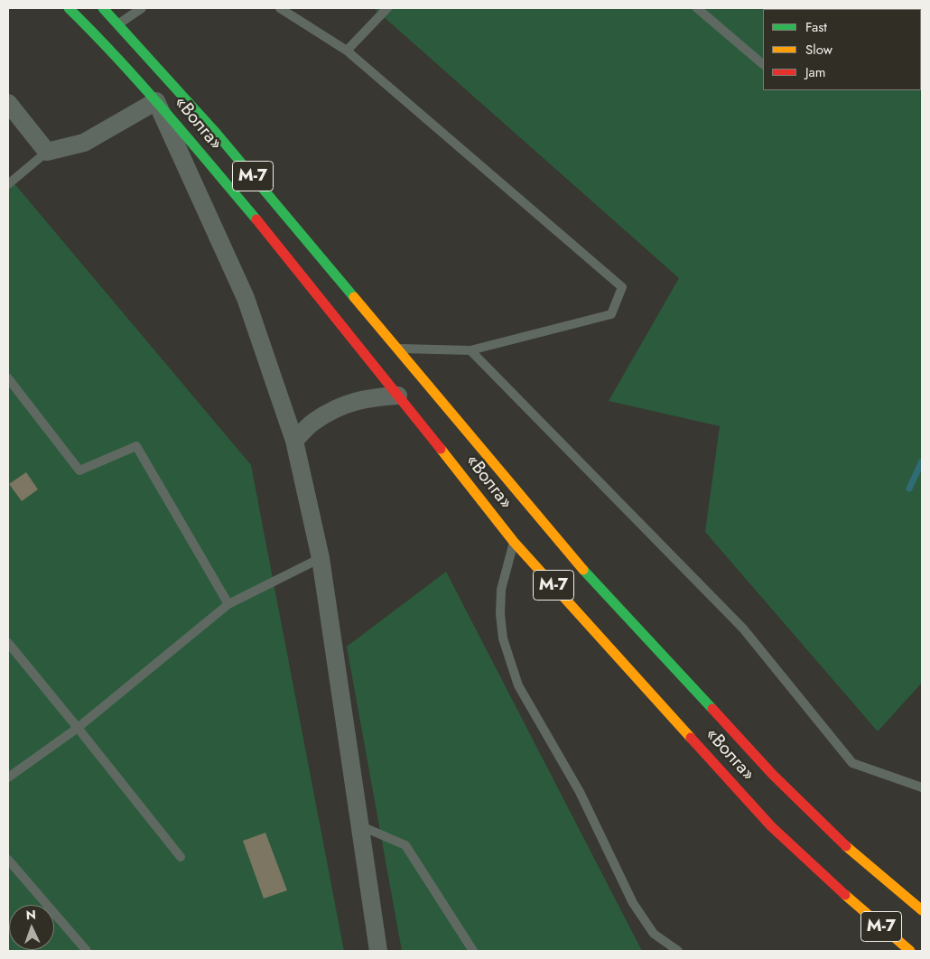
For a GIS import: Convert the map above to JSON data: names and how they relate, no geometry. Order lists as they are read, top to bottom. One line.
{"streets":{"highway":["«Волга»","М-7"]},"legend":["Fast","Slow","Jam"],"north":"top"}
